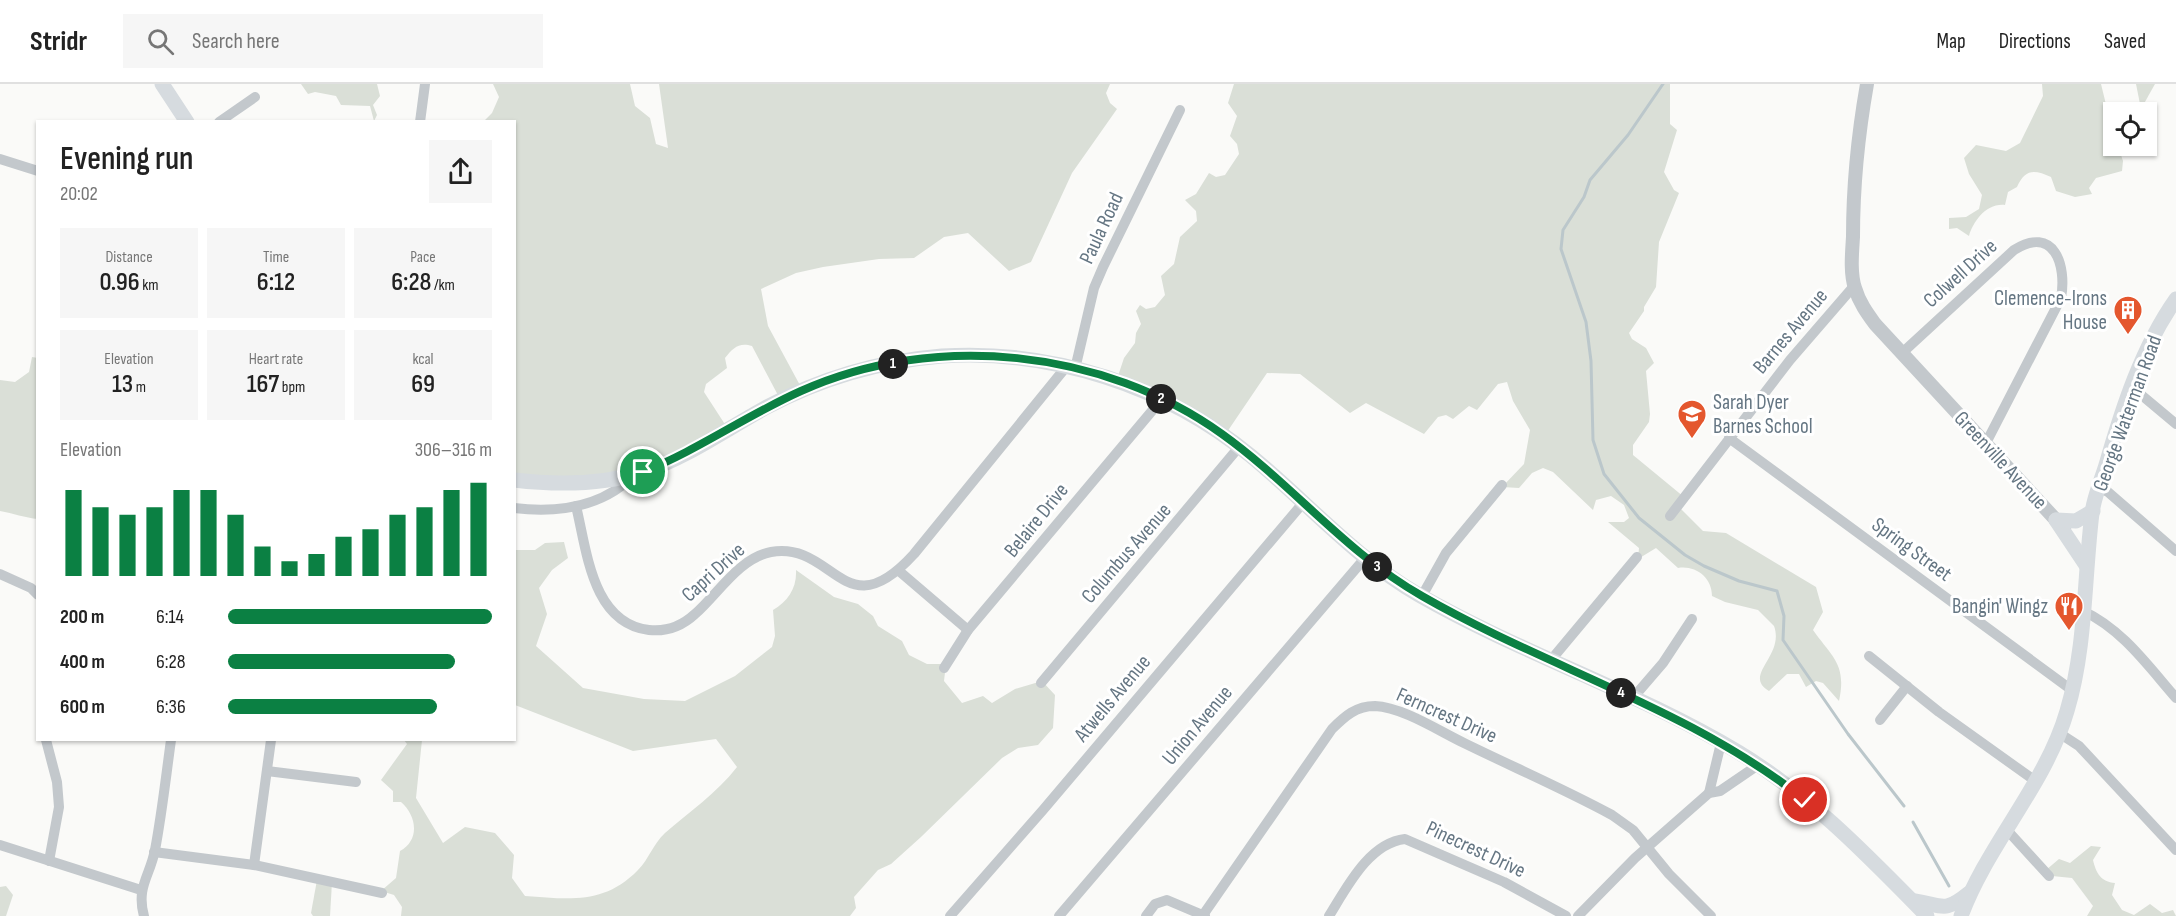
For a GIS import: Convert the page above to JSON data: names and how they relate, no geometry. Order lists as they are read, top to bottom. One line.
{"streets":{"main road":["George Waterman Road","Greenville Avenue"],"street":["Paula Road","Colwell Drive","Barnes Avenue","Belaire Drive","Spring Street","Columbus Avenue","Capri Drive","Atwells Avenue","Ferncrest Drive","Union Avenue","Pinecrest Drive"]},"crossings":[["Paula Road","Capri Drive"],["Colwell Drive","Greenville Avenue"],["Barnes Avenue","Greenville Avenue"],["Barnes Avenue","Spring Street"],["George Waterman Road","Greenville Avenue"]],"places":{"building":["Clemence-Irons House"],"school or university":["Sarah Dyer Barnes School"],"restaurant":["Bangin' Wingz"]},"page":{"header":"Stridr","search":"Search here","nav":["Map","Directions","Saved"],"heading":["Evening run","20:02"],"stats":[["Distance","0.96 km"],["Time","6:12"],["Pace","6:28 /km"],["Elevation","13 m"],["Heart rate","167 bpm"],["kcal","69"]],"pins":["1","2","3","4"],"chart":["Elevation","306–316 m"],"list":[{"name":"200 m","note":"6:14"},{"name":"400 m","note":"6:28"},{"name":"600 m","note":"6:36"}]}}
